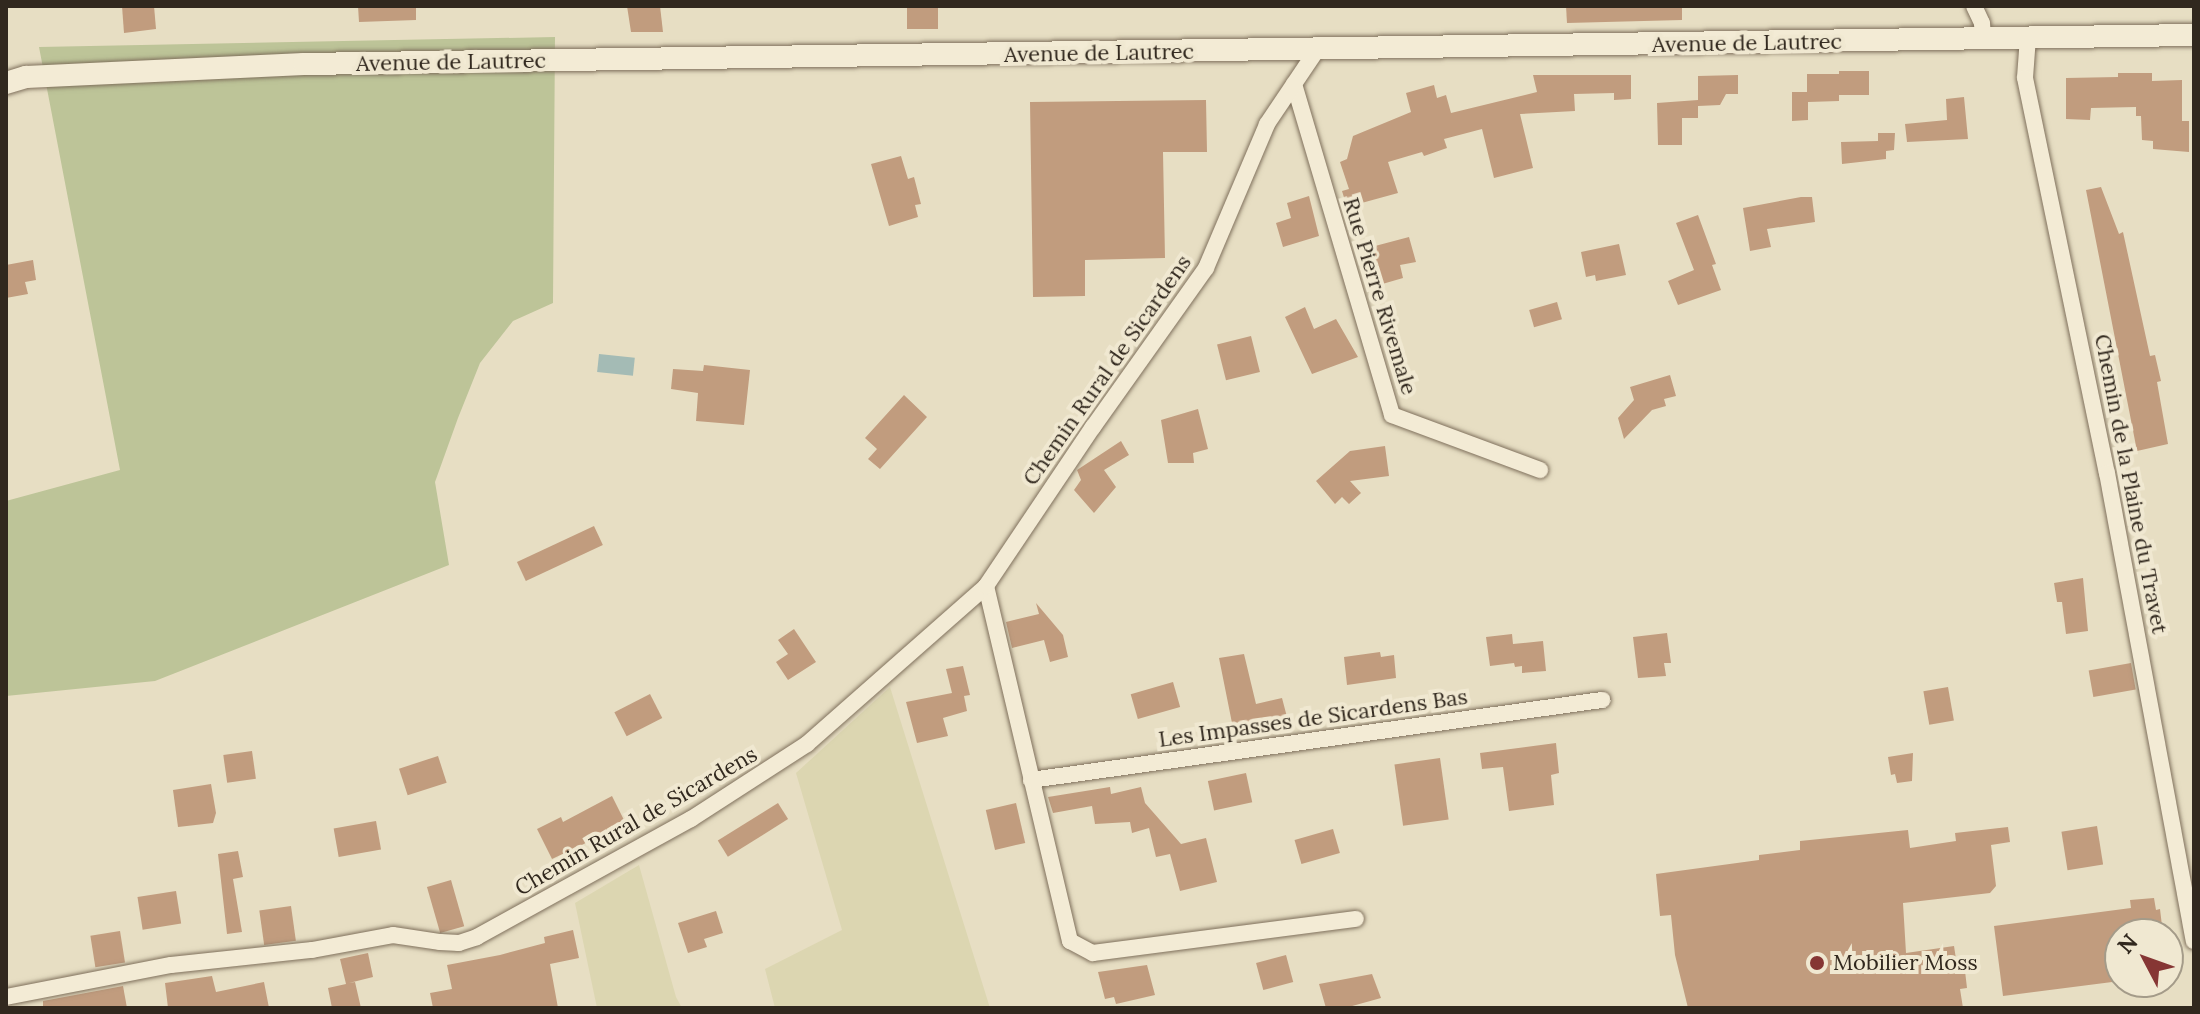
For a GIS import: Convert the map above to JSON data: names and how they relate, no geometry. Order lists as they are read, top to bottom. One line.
{"streets":{"main road":["Avenue de Lautrec"],"street":["Rue Pierre Rivemale","Chemin Rural de Sicardens","Chemin de la Plaine du Travet","Les Impasses de Sicardens Bas"]},"crossings":[["Avenue de Lautrec","Chemin Rural de Sicardens"],["Avenue de Lautrec","Chemin de la Plaine du Travet"],["Rue Pierre Rivemale","Chemin Rural de Sicardens"]],"places":["Mobilier Moss"],"north":"top left"}
